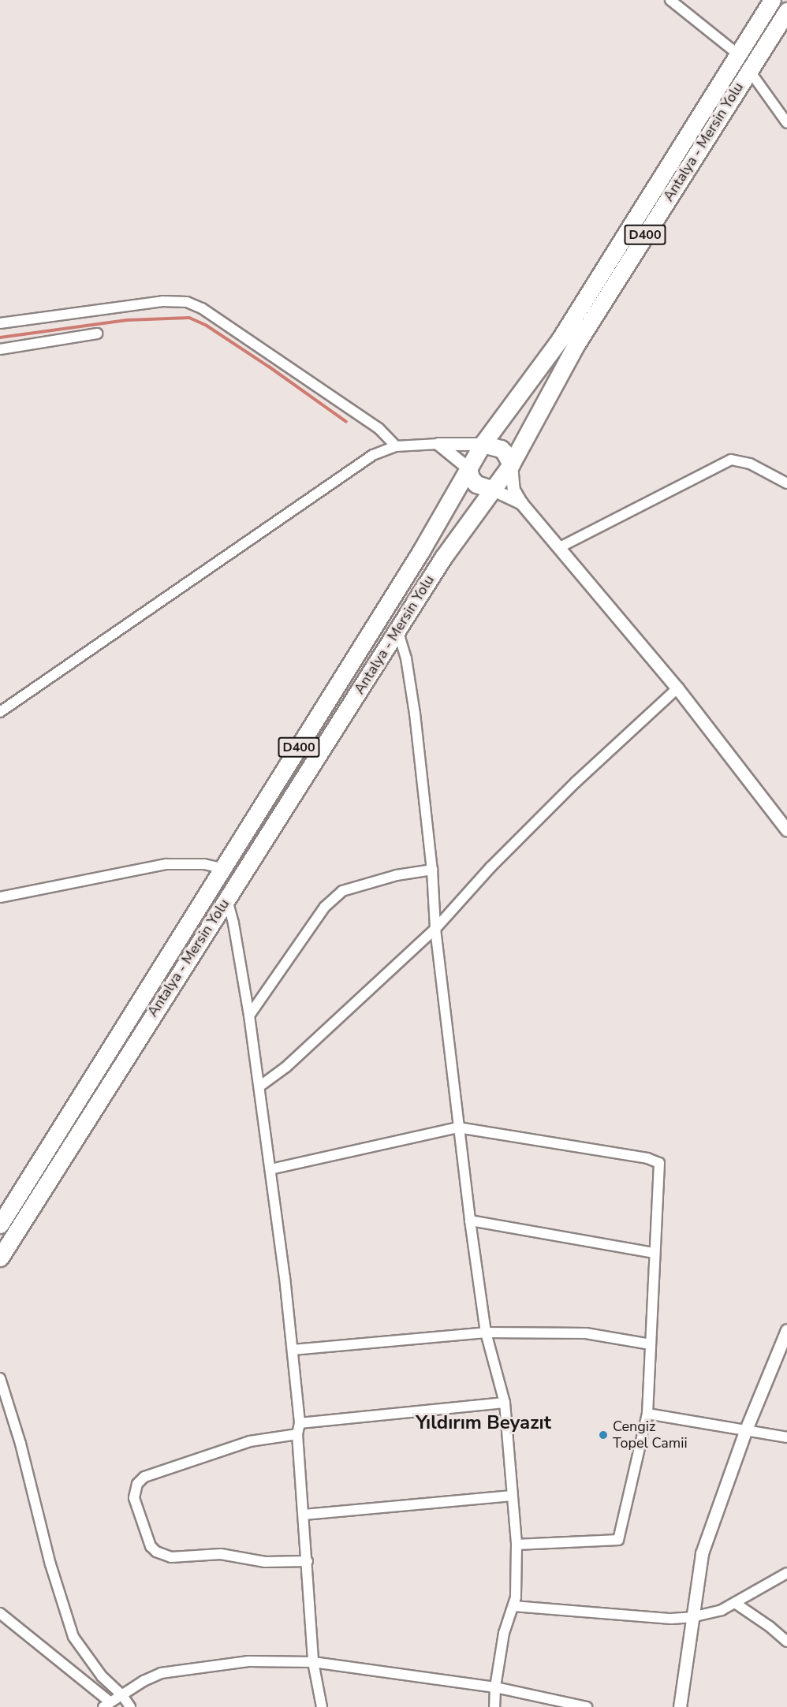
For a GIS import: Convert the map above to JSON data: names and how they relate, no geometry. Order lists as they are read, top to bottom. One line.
{"streets":{"highway":["Antalya - Mersin Yolu","D400"]},"districts":["Yıldırım Beyazıt"],"places":["Cengiz Topel Camii"]}
